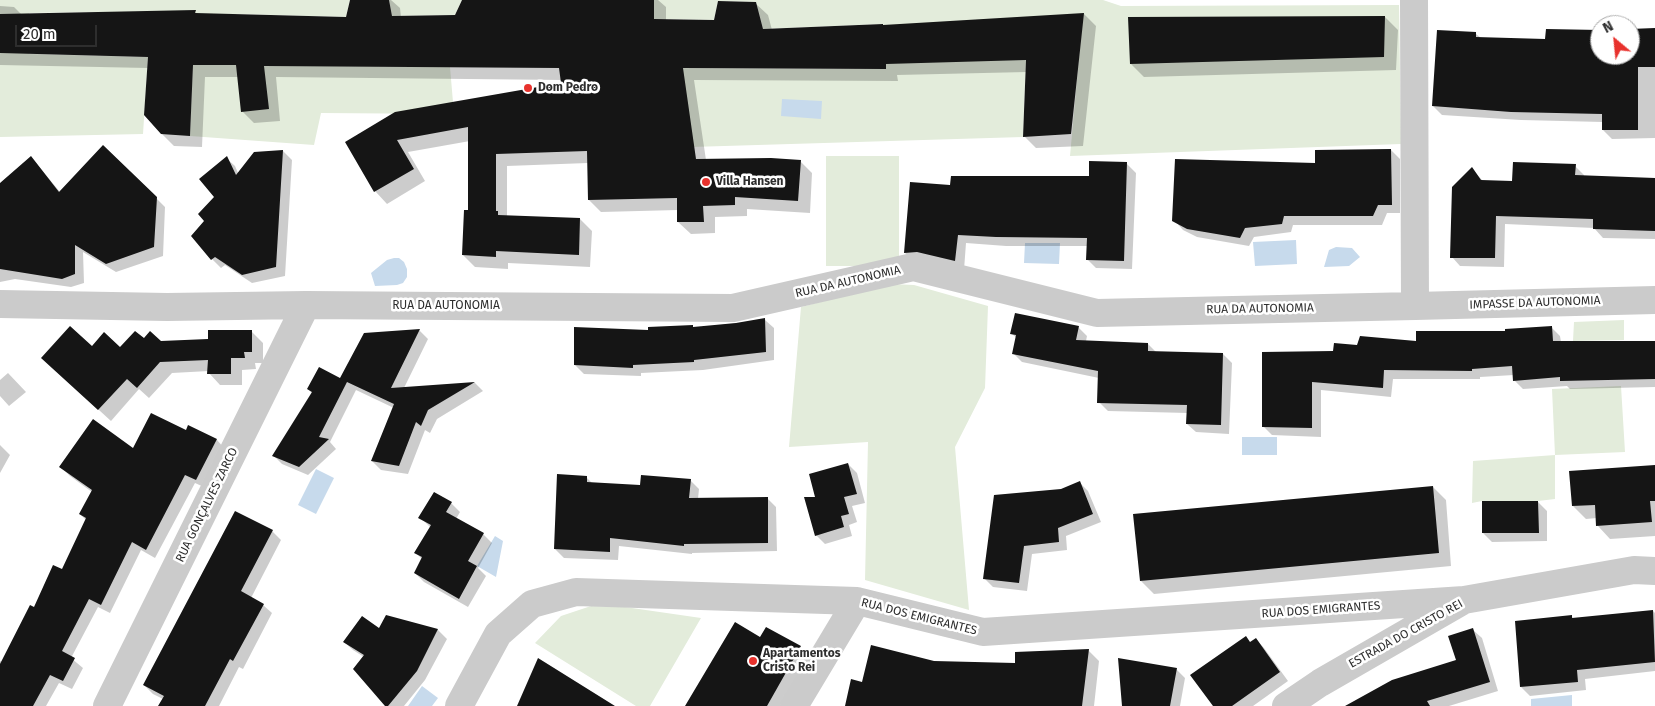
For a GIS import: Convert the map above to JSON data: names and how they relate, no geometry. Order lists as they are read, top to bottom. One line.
{"streets":{"street":["RUA DA AUTONOMIA","IMPASSE DA AUTONOMIA","RUA GONÇALVES ZARCO","RUA DOS EMIGRANTES","ESTRADA DO CRISTO REI"]},"crossings":[["RUA DA AUTONOMIA","IMPASSE DA AUTONOMIA"],["RUA DA AUTONOMIA","RUA GONÇALVES ZARCO"],["RUA DOS EMIGRANTES","ESTRADA DO CRISTO REI"]],"places":["Dom Pedro","Villa Hansen","Apartamentos Cristo Rei"],"scale_bar":"20 m","north":"top left"}
